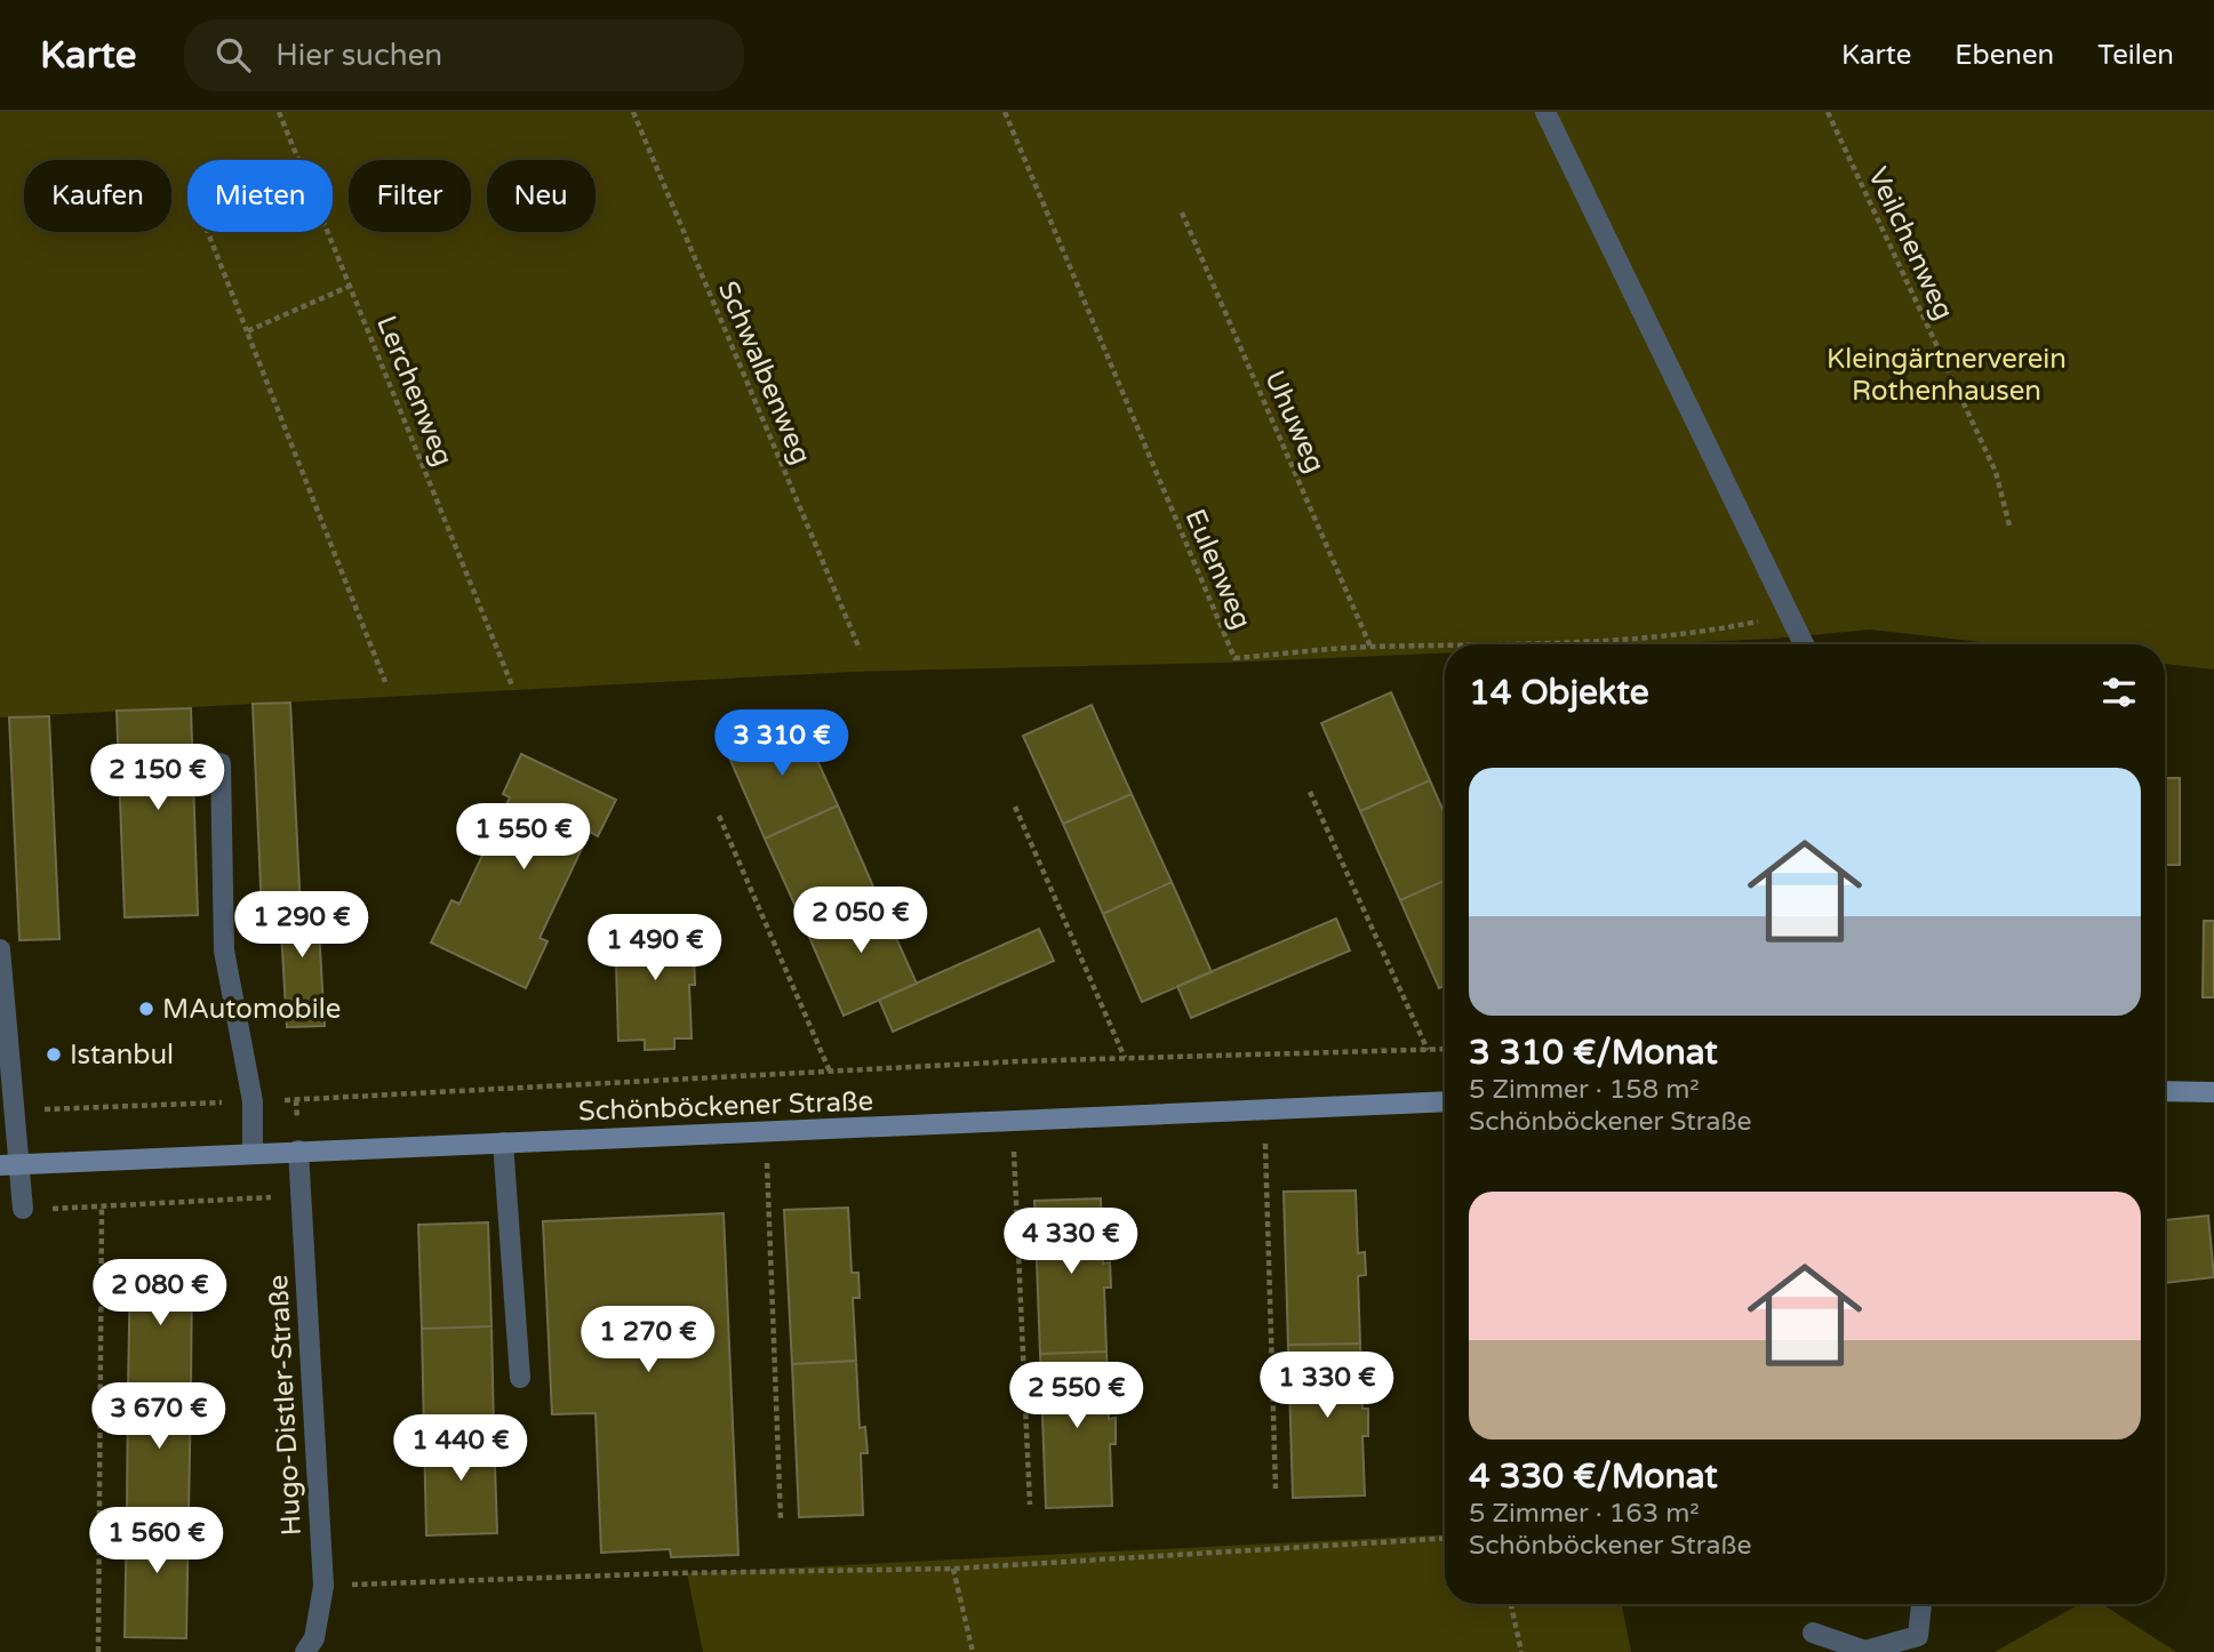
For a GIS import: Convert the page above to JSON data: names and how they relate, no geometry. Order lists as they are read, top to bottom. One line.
{"streets":{"main road":["Schönböckener Straße"],"street":["Hugo-Distler-Straße"],"path":["Veilchenweg","Schwalbenweg","Lerchenweg","Uhuweg","Eulenweg"]},"crossings":[["Uhuweg","Eulenweg"],["Schönböckener Straße","Hugo-Distler-Straße"]],"parks":["Kleingärtnerverein Rothenhausen"],"places":["MAutomobile","Istanbul"],"page":{"header":"Karte","search":"Hier suchen","nav":["Karte","Ebenen","Teilen"],"chip":["Kaufen","Mieten","Filter","Neu"],"heading":"14 Objekte","price":["3 310 €","2 150 €","1 550 €","2 050 €","1 290 €","1 490 €","4 330 €","2 080 €","1 270 €","1 330 €","2 550 €","3 670 €","1 440 €","1 560 €"],"list":[{"name":"3 310 €/Monat","note":"5 Zimmer · 158 m² · Schönböckener Straße"},{"name":"4 330 €/Monat","note":"5 Zimmer · 163 m² · Schönböckener Straße"}]}}
